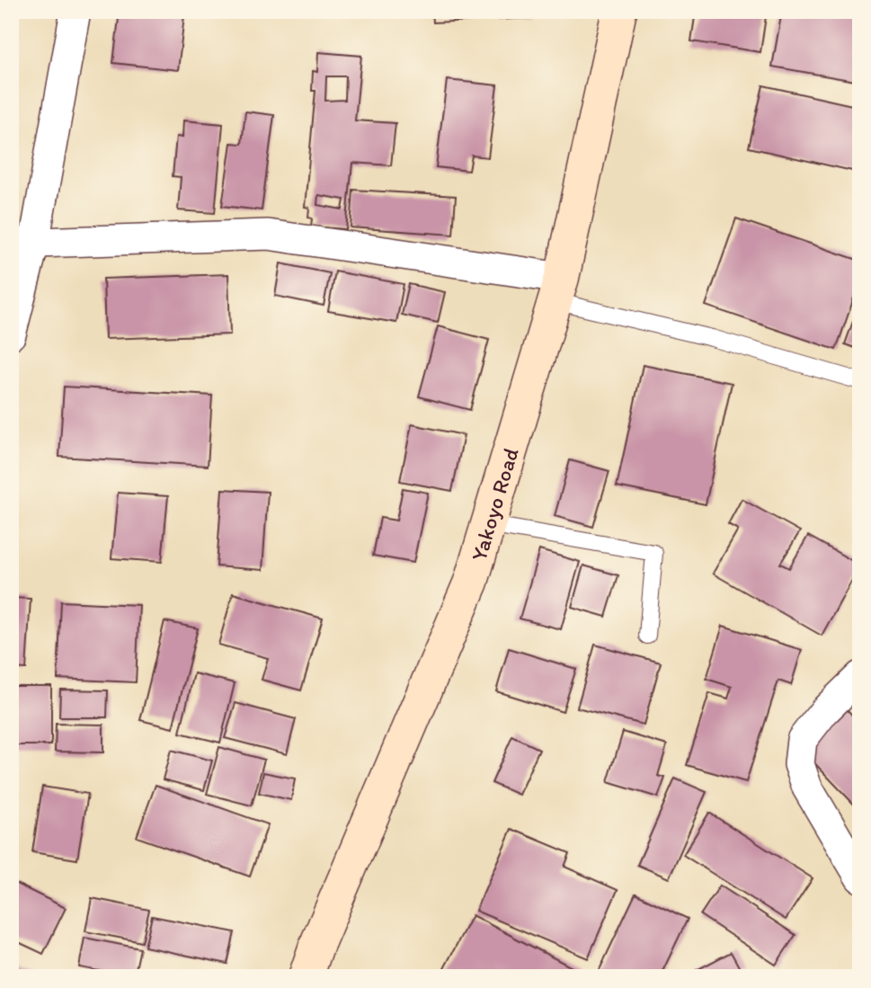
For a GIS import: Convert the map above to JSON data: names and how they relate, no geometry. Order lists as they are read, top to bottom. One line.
{"streets":{"main road":["Yakoyo Road"]}}
